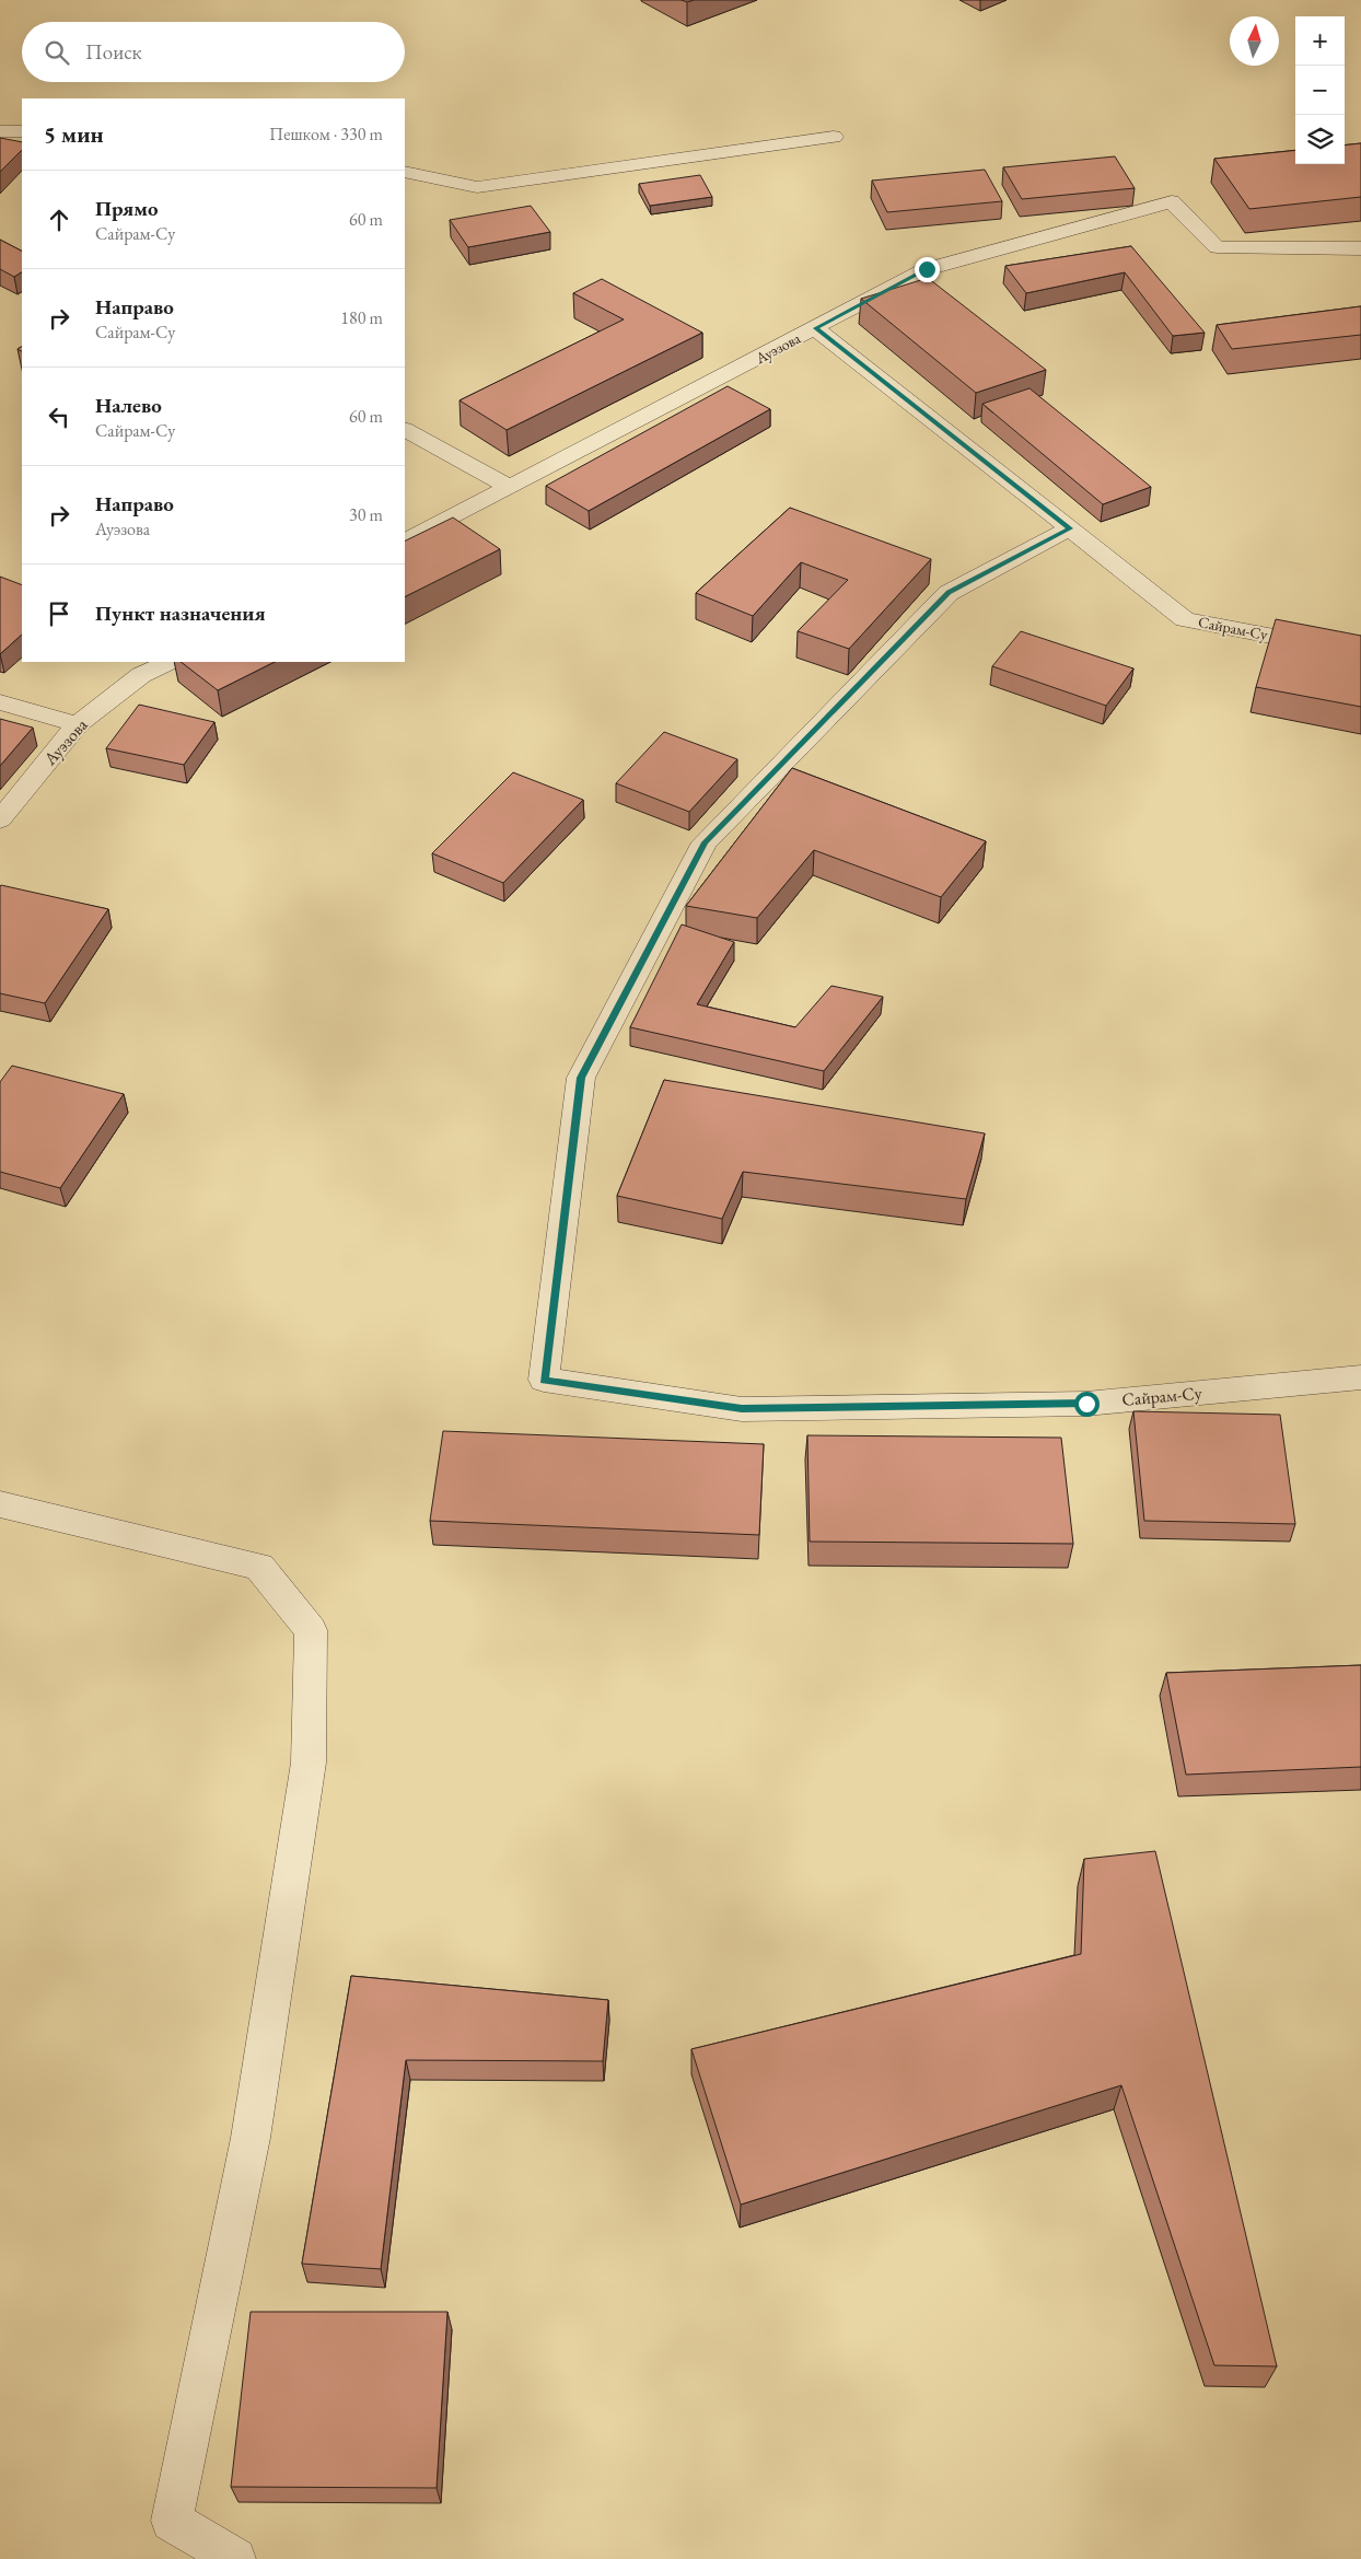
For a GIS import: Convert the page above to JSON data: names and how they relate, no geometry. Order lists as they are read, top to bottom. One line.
{"streets":{"street":["Ауэзова","Сайрам-Су"]},"crossings":[["Ауэзова","Сайрам-Су"]],"north":"top","page":{"map_buttons":["+","−"],"search":"Поиск","heading":["5 мин","Пешком · 330 m"],"list":[["Прямо","Сайрам-Су","60 m"],["Направо","Сайрам-Су","180 m"],["Налево","Сайрам-Су","60 m"],["Направо","Ауэзова","30 m"],"Пункт назначения"]}}
